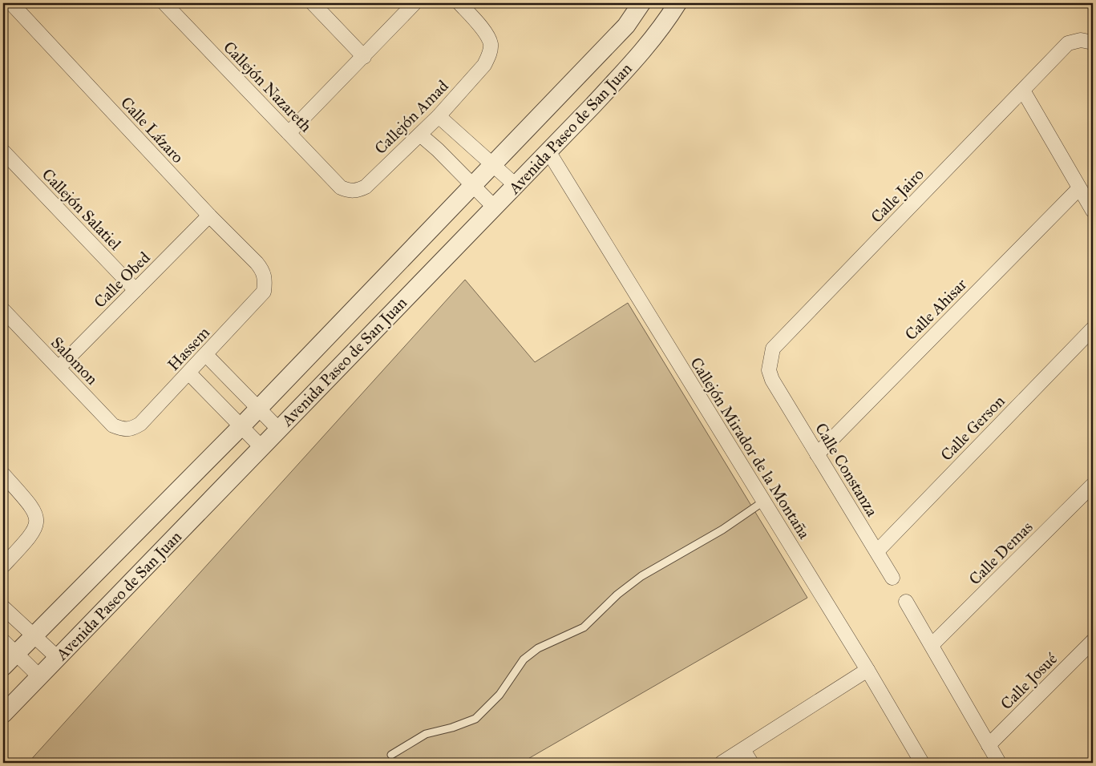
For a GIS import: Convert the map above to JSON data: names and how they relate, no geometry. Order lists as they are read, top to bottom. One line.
{"streets":{"street":["Callejón Nazareth","Callejón Amad","Avenida Paseo de San Juan","Calle Lázaro","Calle Jairo","Callejón Salatiel","Calle Obed","Calle Ahisar","Hassem","Salomon","Calle Gerson","Callejón Mirador de la Montaña","Calle Constanza","Calle Demas","Calle Josué"]},"crossings":[["Callejón Nazareth","Callejón Amad"],["Avenida Paseo de San Juan","Callejón Mirador de la Montaña"],["Calle Lázaro","Calle Obed"],["Calle Lázaro","Hassem"],["Calle Jairo","Calle Constanza"],["Callejón Salatiel","Calle Obed"],["Calle Obed","Salomon"],["Calle Ahisar","Calle Constanza"],["Hassem","Salomon"],["Calle Gerson","Calle Constanza"]]}
